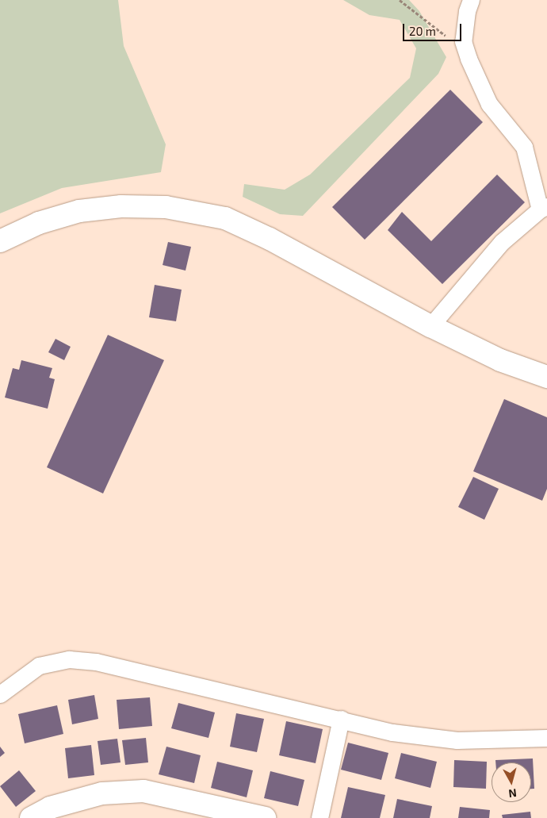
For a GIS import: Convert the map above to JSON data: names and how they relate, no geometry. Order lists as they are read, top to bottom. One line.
{"scale_bar":"20 m","north":"bottom"}
